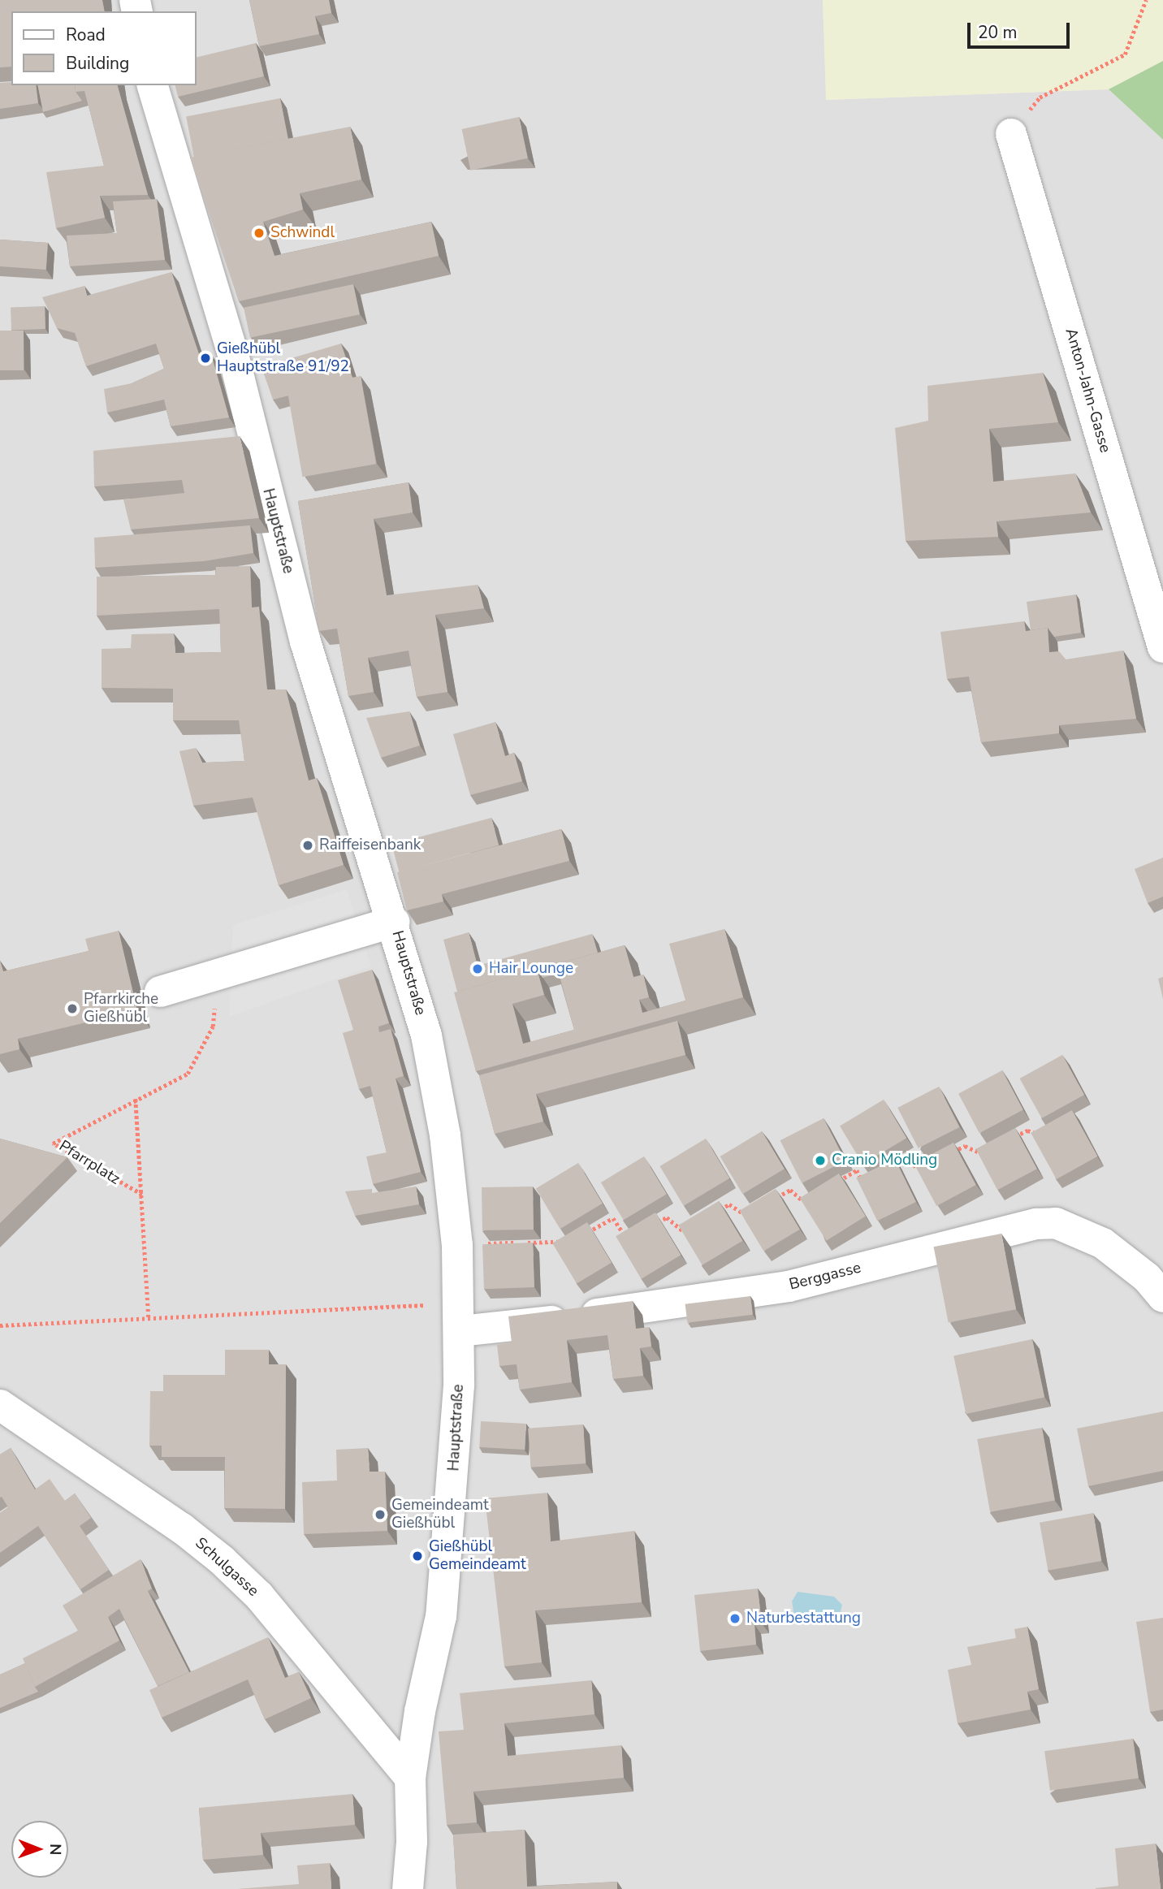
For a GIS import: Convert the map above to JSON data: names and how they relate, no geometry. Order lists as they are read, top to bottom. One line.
{"streets":{"street":["Anton-Jahn-Gasse","Hauptstraße","Berggasse","Schulgasse"],"path":["Pfarrplatz"]},"crossings":[["Hauptstraße","Berggasse"],["Hauptstraße","Schulgasse"]],"places":["Schwindl","Gießhübl Hauptstraße 91/92","Raiffeisenbank","Hair Lounge","Pfarrkirche Gießhübl","Cranio Mödling","Gemeindeamt Gießhübl","Gießhübl Gemeindeamt","Naturbestattung"],"legend":["Road","Building"],"scale_bar":"20 m","north":"right"}
